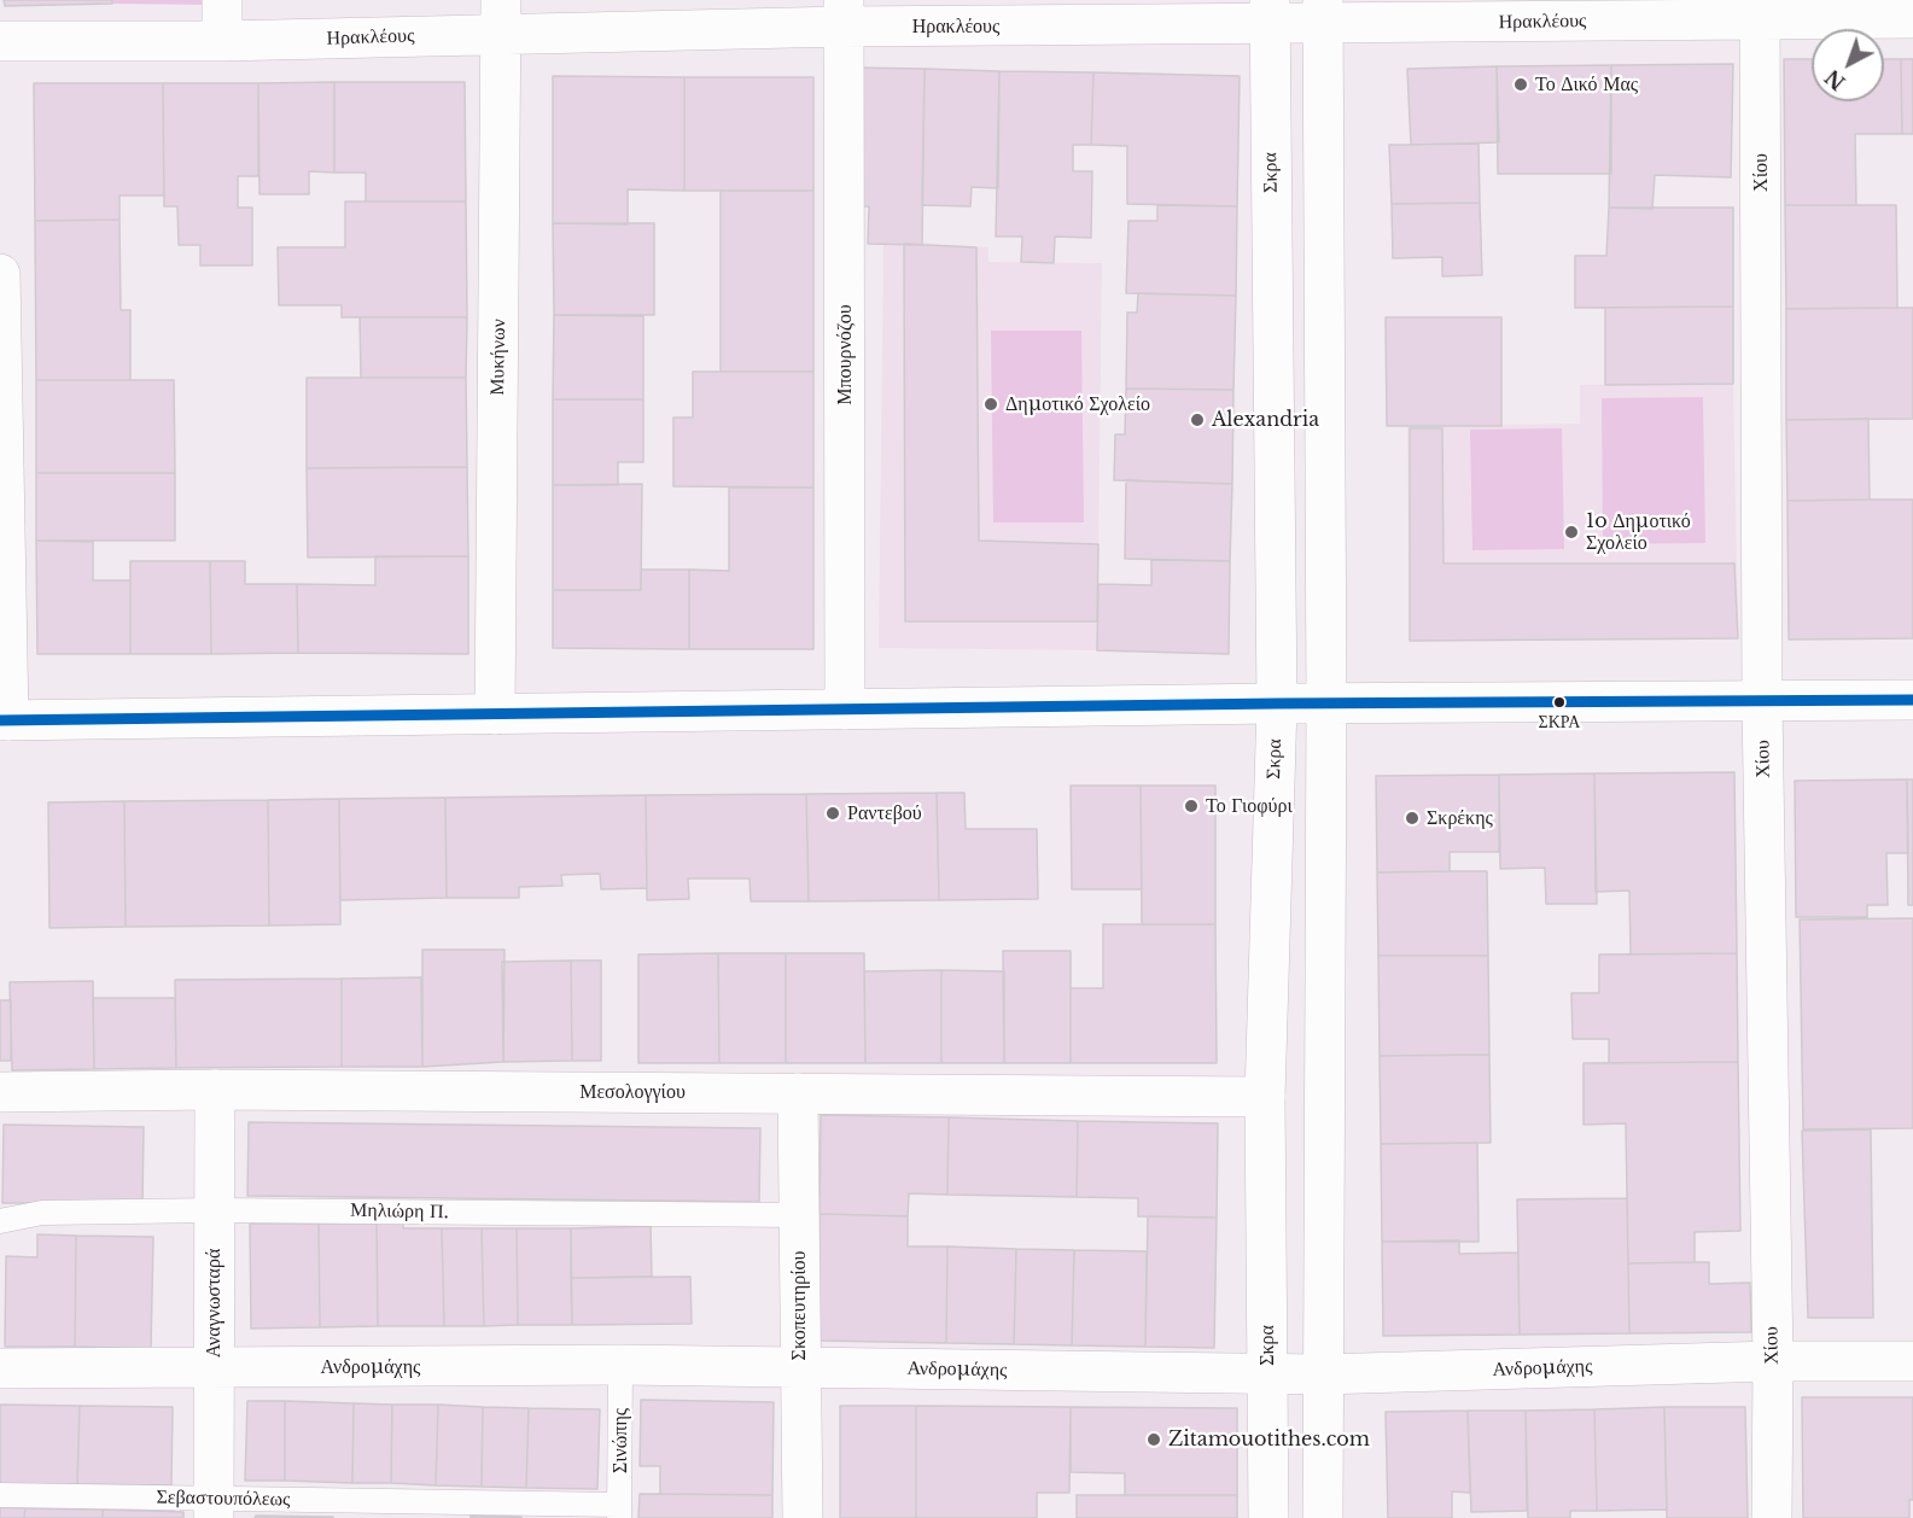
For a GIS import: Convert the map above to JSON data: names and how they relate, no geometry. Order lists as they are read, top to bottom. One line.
{"streets":{"street":["Ηρακλέους","Σκρα","Χίου","Μπουρνόζου","Μυκήνων","Μεσολογγίου","Αναγνωσταρά","Σκοπευτηρίου","Ανδρομάχης"],"lane":["Μηλιώρη Π.","Σινώπης","Σεβαστουπόλεως"]},"crossings":[["Ηρακλέους","Σκρα"],["Ηρακλέους","Χίου"],["Ηρακλέους","Μπουρνόζου"],["Ηρακλέους","Μυκήνων"],["Σκρα","Μεσολογγίου"],["Σκρα","Ανδρομάχης"],["Χίου","Ανδρομάχης"],["Μεσολογγίου","Αναγνωσταρά"],["Μεσολογγίου","Σκοπευτηρίου"],["Μηλιώρη Π.","Αναγνωσταρά"],["Μηλιώρη Π.","Σκοπευτηρίου"],["Αναγνωσταρά","Ανδρομάχης"],["Αναγνωσταρά","Σεβαστουπόλεως"],["Σκοπευτηρίου","Ανδρομάχης"],["Ανδρομάχης","Σινώπης"],["Σινώπης","Σεβαστουπόλεως"]],"places":["Το Δικό Μας","Δημοτικό Σχολείο","Alexandria","1o Δημοτικό Σχολείο","ΣΚΡΑ","Το Γιοφύρι","Ραντεβού","Σκρέκης","Zitamouotithes.com"],"north":"bottom left"}
